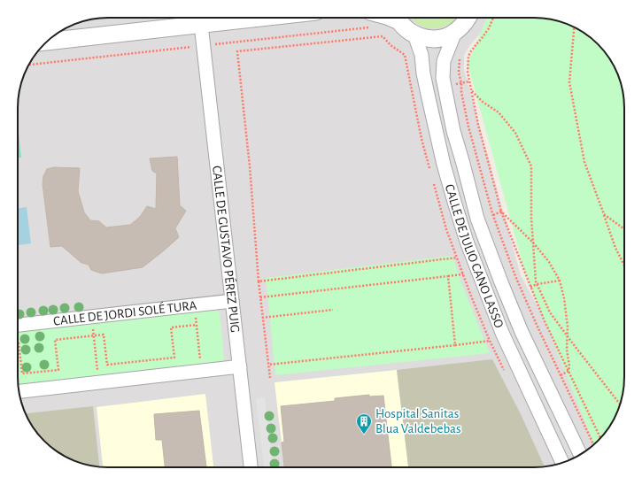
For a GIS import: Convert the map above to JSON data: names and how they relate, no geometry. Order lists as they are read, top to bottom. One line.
{"streets":{"street":["CALLE DE GUSTAVO PÉREZ PUIG","CALLE DE JULIO CANO LASSO","CALLE DE JORDI SOLÉ TURA"]},"crossings":[["CALLE DE GUSTAVO PÉREZ PUIG","CALLE DE JORDI SOLÉ TURA"]],"places":{"building":["Hospital Sanitas Blua Valdebebas"]}}
